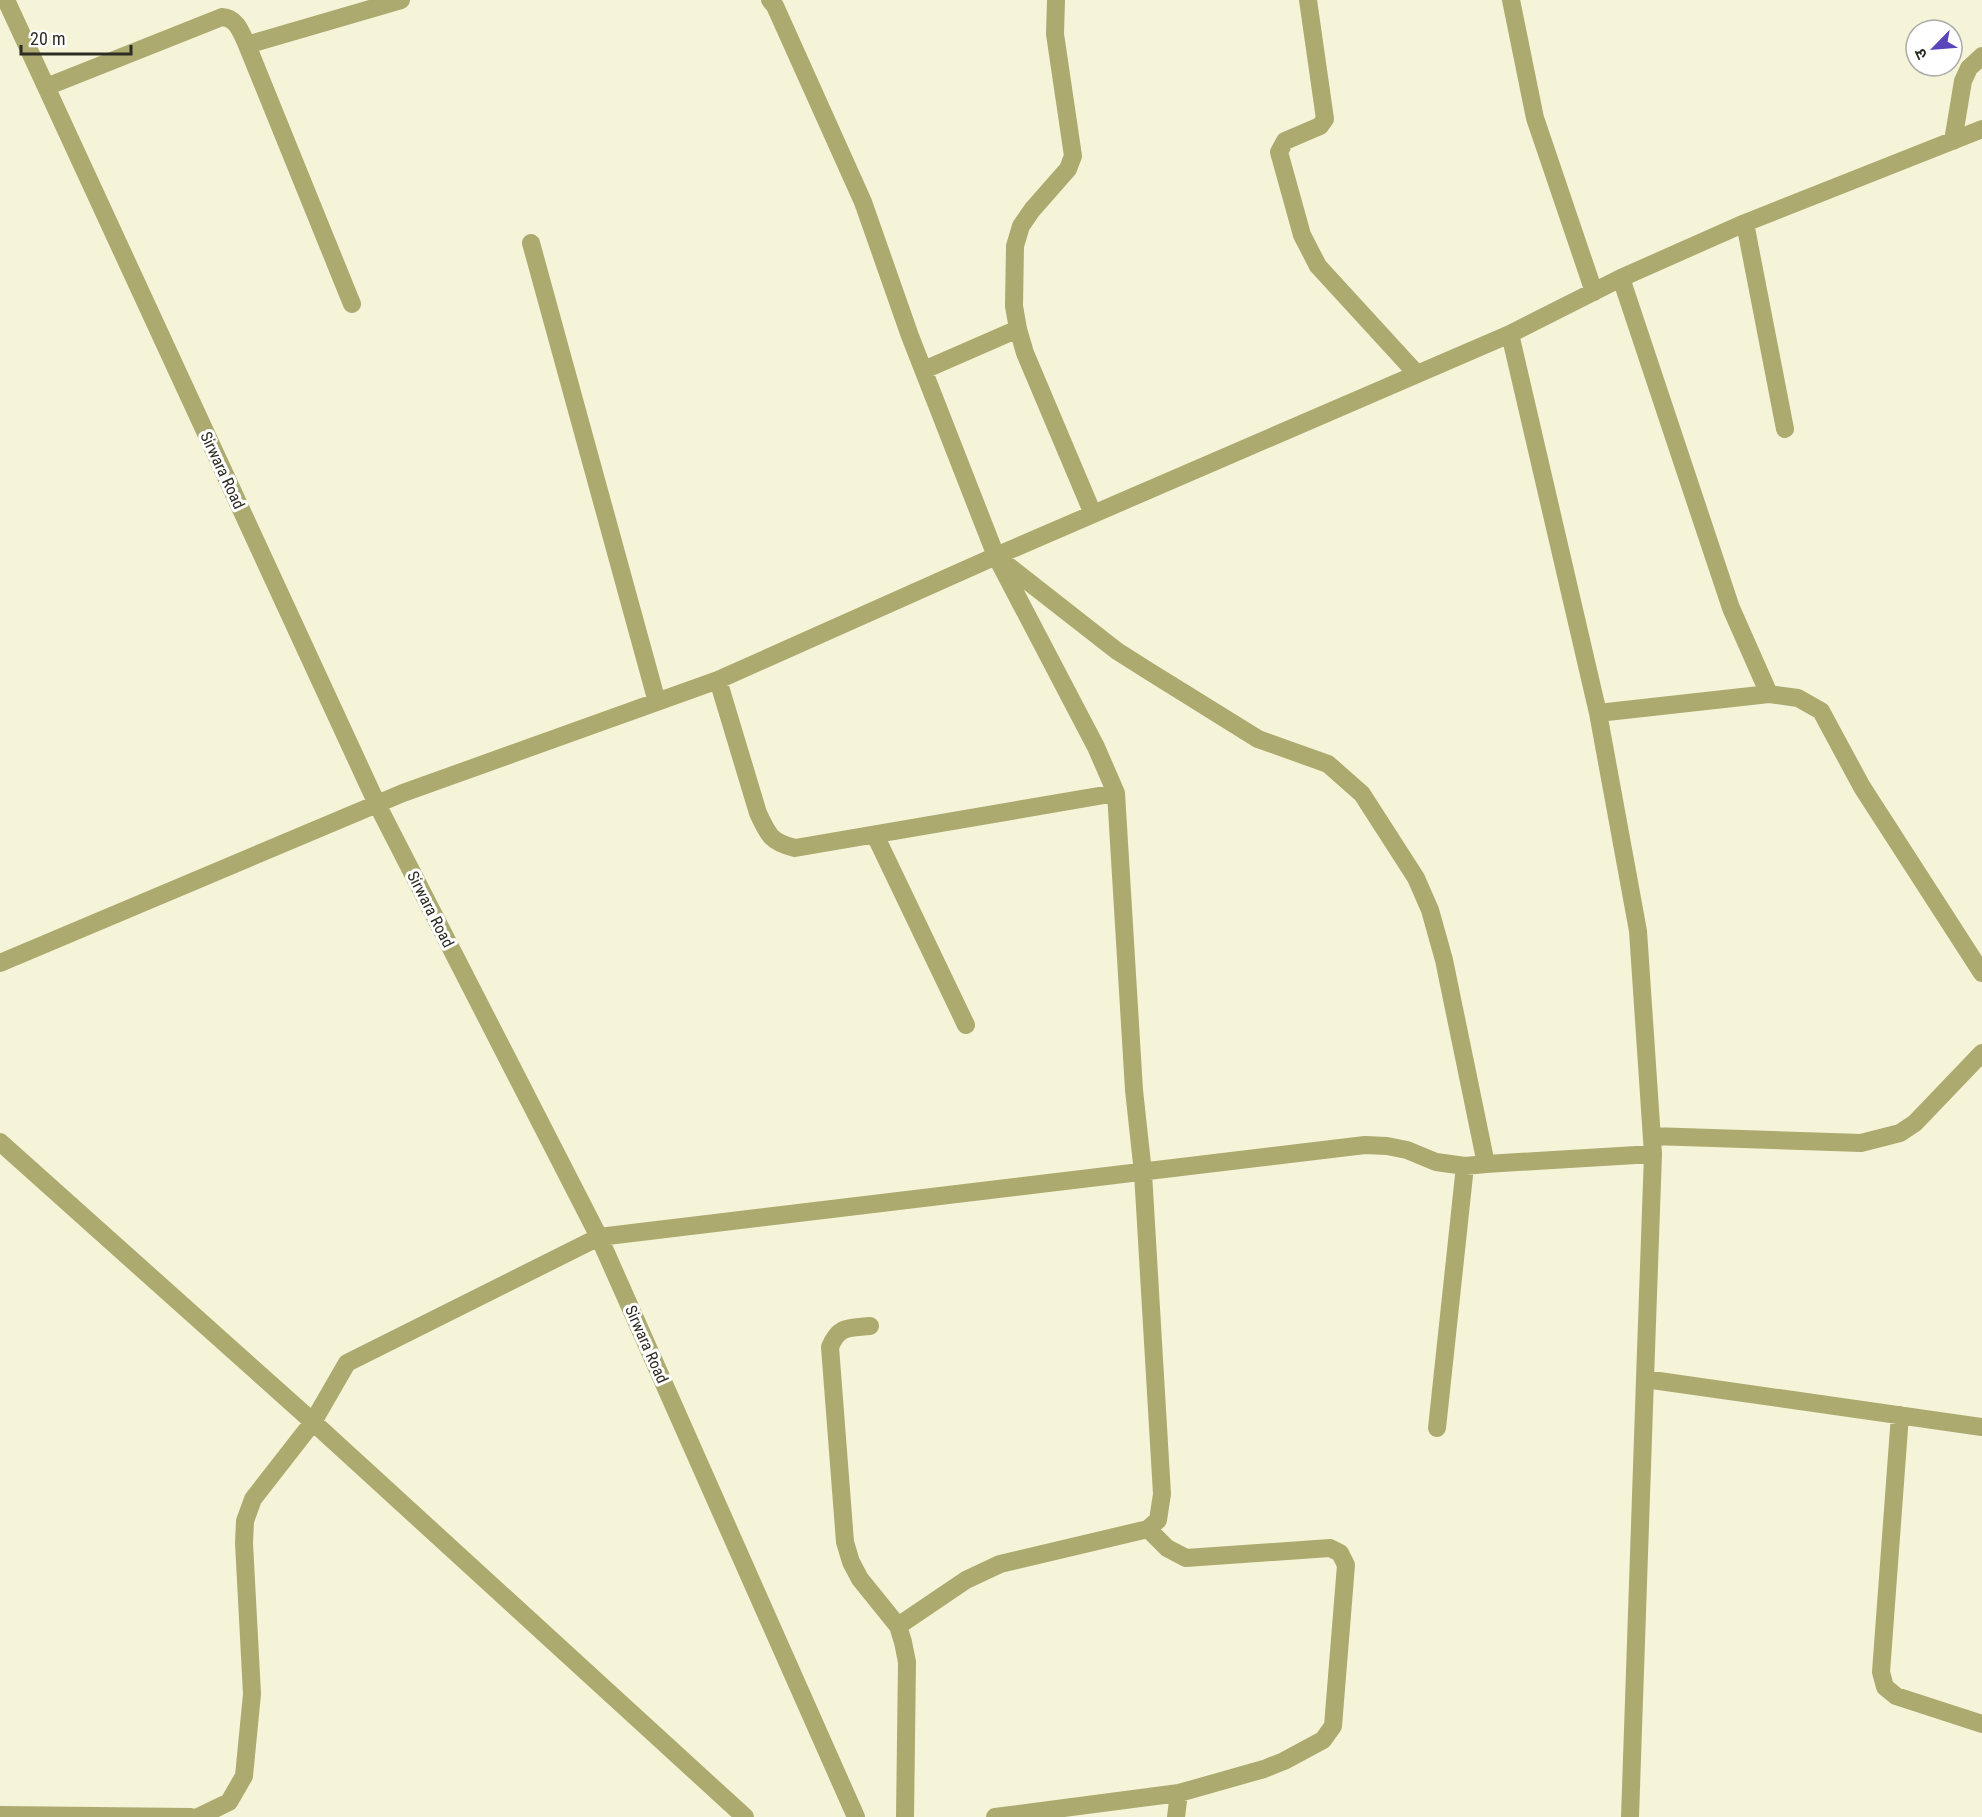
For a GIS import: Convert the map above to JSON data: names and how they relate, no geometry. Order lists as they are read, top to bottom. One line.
{"streets":{"street":["Sirwara Road"]},"scale_bar":"20 m","north":"bottom left"}
